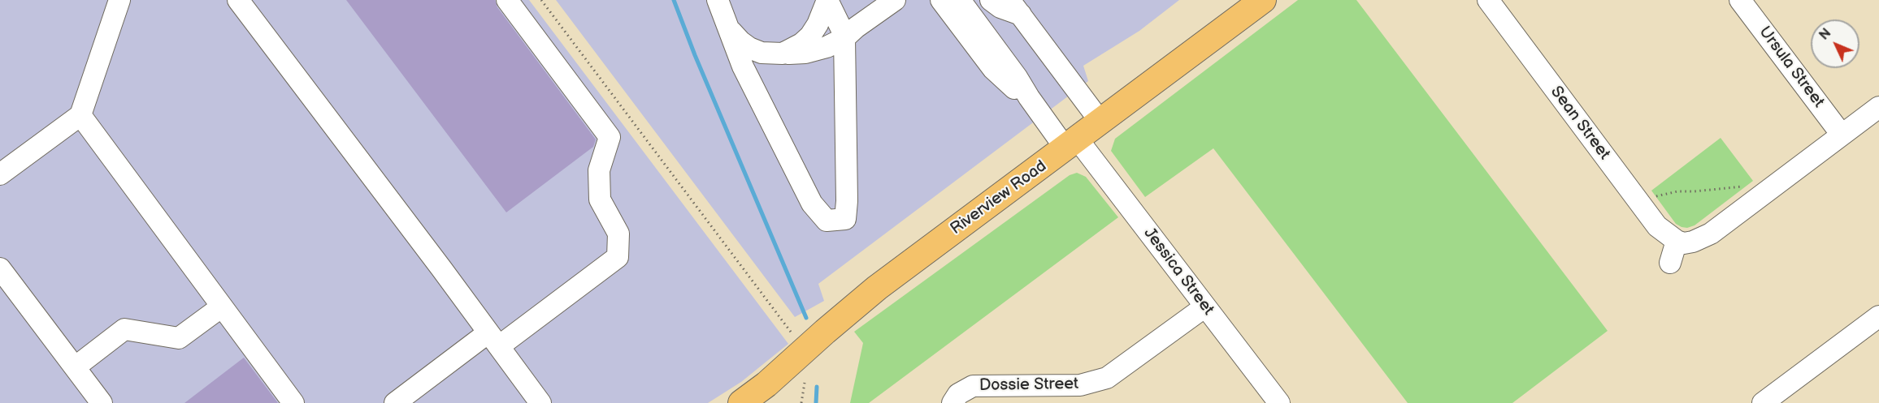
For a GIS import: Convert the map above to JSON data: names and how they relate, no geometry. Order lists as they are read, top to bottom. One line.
{"streets":{"main road":["Riverview Road"],"street":["Ursula Street","Sean Street","Jessica Street","Dossie Street"]},"crossings":[["Riverview Road","Jessica Street"],["Jessica Street","Dossie Street"]],"north":"top left"}
